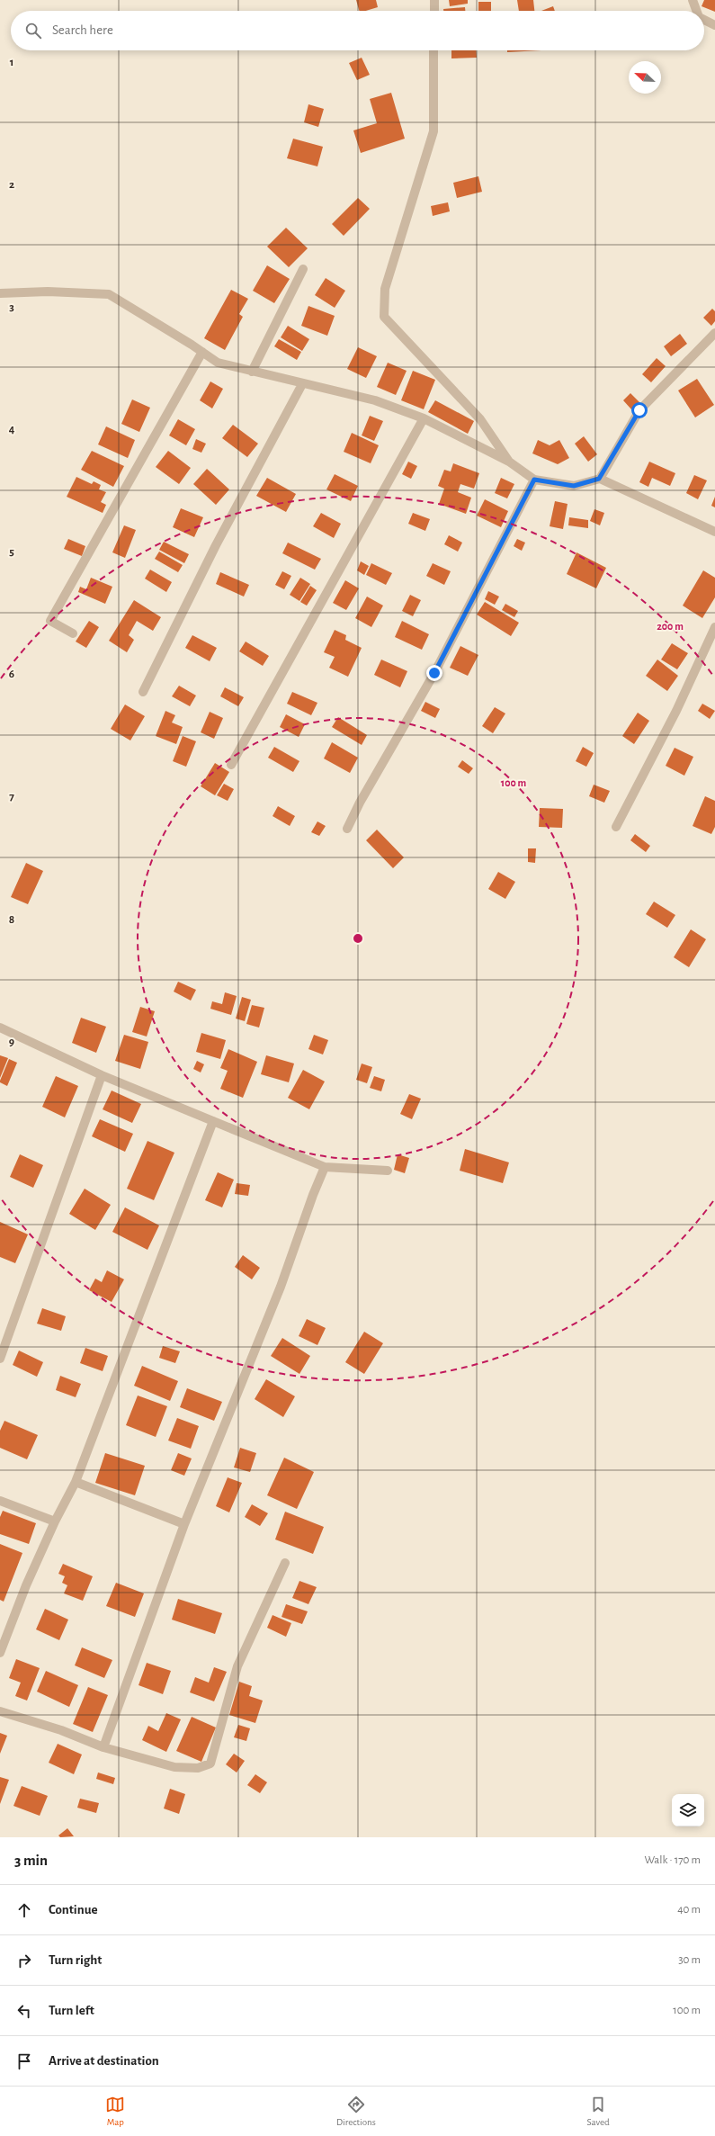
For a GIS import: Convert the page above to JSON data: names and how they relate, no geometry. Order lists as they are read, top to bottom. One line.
{"north":"top left","page":{"search":"Search here","heading":["3 min","Walk · 170 m"],"list":[["Continue","40 m"],["Turn right","30 m"],["Turn left","100 m"],"Arrive at destination"],"nav":["Map","Directions","Saved"]},"grid":{"rows":["1","2","3","4","5","6","7","8","9"]},"rings":["200 m","100 m"]}
